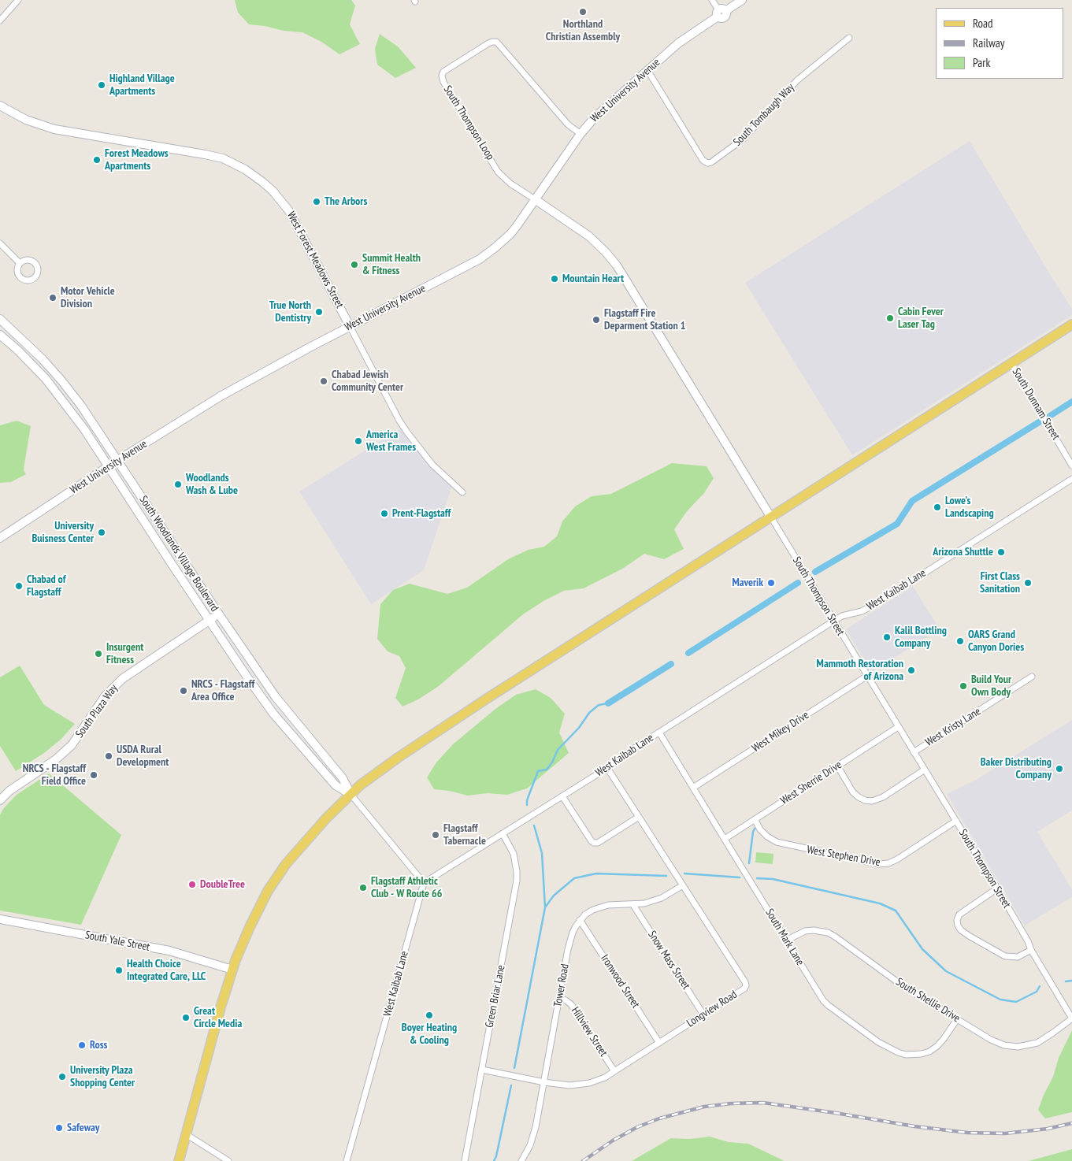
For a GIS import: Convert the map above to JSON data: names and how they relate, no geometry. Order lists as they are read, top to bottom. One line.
{"streets":{"street":["West University Avenue","South Tombaugh Way","South Thompson Loop","West Forest Meadows Street","South Dunnam Street","South Woodlands Village Boulevard","West Kaibab Lane","South Thompson Street","South Plaza Way","West Kristy Lane","West Mikey Drive","West Sherrie Drive","West Stephen Drive","South Mark Lane","South Yale Street","Snow Mass Street","Ironwood Street","Tower Road","Green Briar Lane","South Shellie Drive","Longview Road","Hillview Street"]},"crossings":[["West University Avenue","South Tombaugh Way"],["West University Avenue","South Thompson Loop"],["West University Avenue","West Forest Meadows Street"],["West University Avenue","South Woodlands Village Boulevard"],["West University Avenue","South Thompson Street"],["South Thompson Loop","South Thompson Street"],["South Woodlands Village Boulevard","West Kaibab Lane"],["South Woodlands Village Boulevard","South Plaza Way"],["West Kaibab Lane","South Thompson Street"],["West Kaibab Lane","South Mark Lane"],["West Kaibab Lane","Green Briar Lane"],["West Kaibab Lane","Longview Road"],["South Thompson Street","West Kristy Lane"],["South Thompson Street","West Mikey Drive"],["South Thompson Street","West Sherrie Drive"],["South Thompson Street","West Stephen Drive"],["South Thompson Street","South Shellie Drive"],["West Mikey Drive","South Mark Lane"],["West Sherrie Drive","West Stephen Drive"],["West Sherrie Drive","South Mark Lane"],["South Mark Lane","South Shellie Drive"],["Snow Mass Street","Longview Road"],["Ironwood Street","Tower Road"],["Ironwood Street","Longview Road"],["Tower Road","Longview Road"],["Tower Road","Hillview Street"],["Green Briar Lane","Longview Road"],["Longview Road","Hillview Street"]],"places":["Northland Christian Assembly","Highland Village Apartments","Forest Meadows Apartments","The Arbors","Summit Health & Fitness","Mountain Heart","Motor Vehicle Division","True North Dentistry","Cabin Fever Laser Tag","Flagstaff Fire Deparment Station 1","Chabad Jewish Community Center","America West Frames","Woodlands Wash & Lube","Lowe's Landscaping","Prent-Flagstaff","University Buisness Center","Arizona Shuttle","Maverik","First Class Sanitation","Chabad of Flagstaff","Kalil Bottling Company","OARS Grand Canyon Dories","Insurgent Fitness","Mammoth Restoration of Arizona","Build Your Own Body","NRCS - Flagstaff Area Office","USDA Rural Development","Baker Distributing Company","NRCS - Flagstaff Field Office","Flagstaff Tabernacle","DoubleTree","Flagstaff Athletic Club - W Route 66","Health Choice Integrated Care, LLC","Boyer Heating & Cooling","Great Circle Media","Ross","University Plaza Shopping Center","Safeway"],"legend":["Road","Railway","Park"]}
